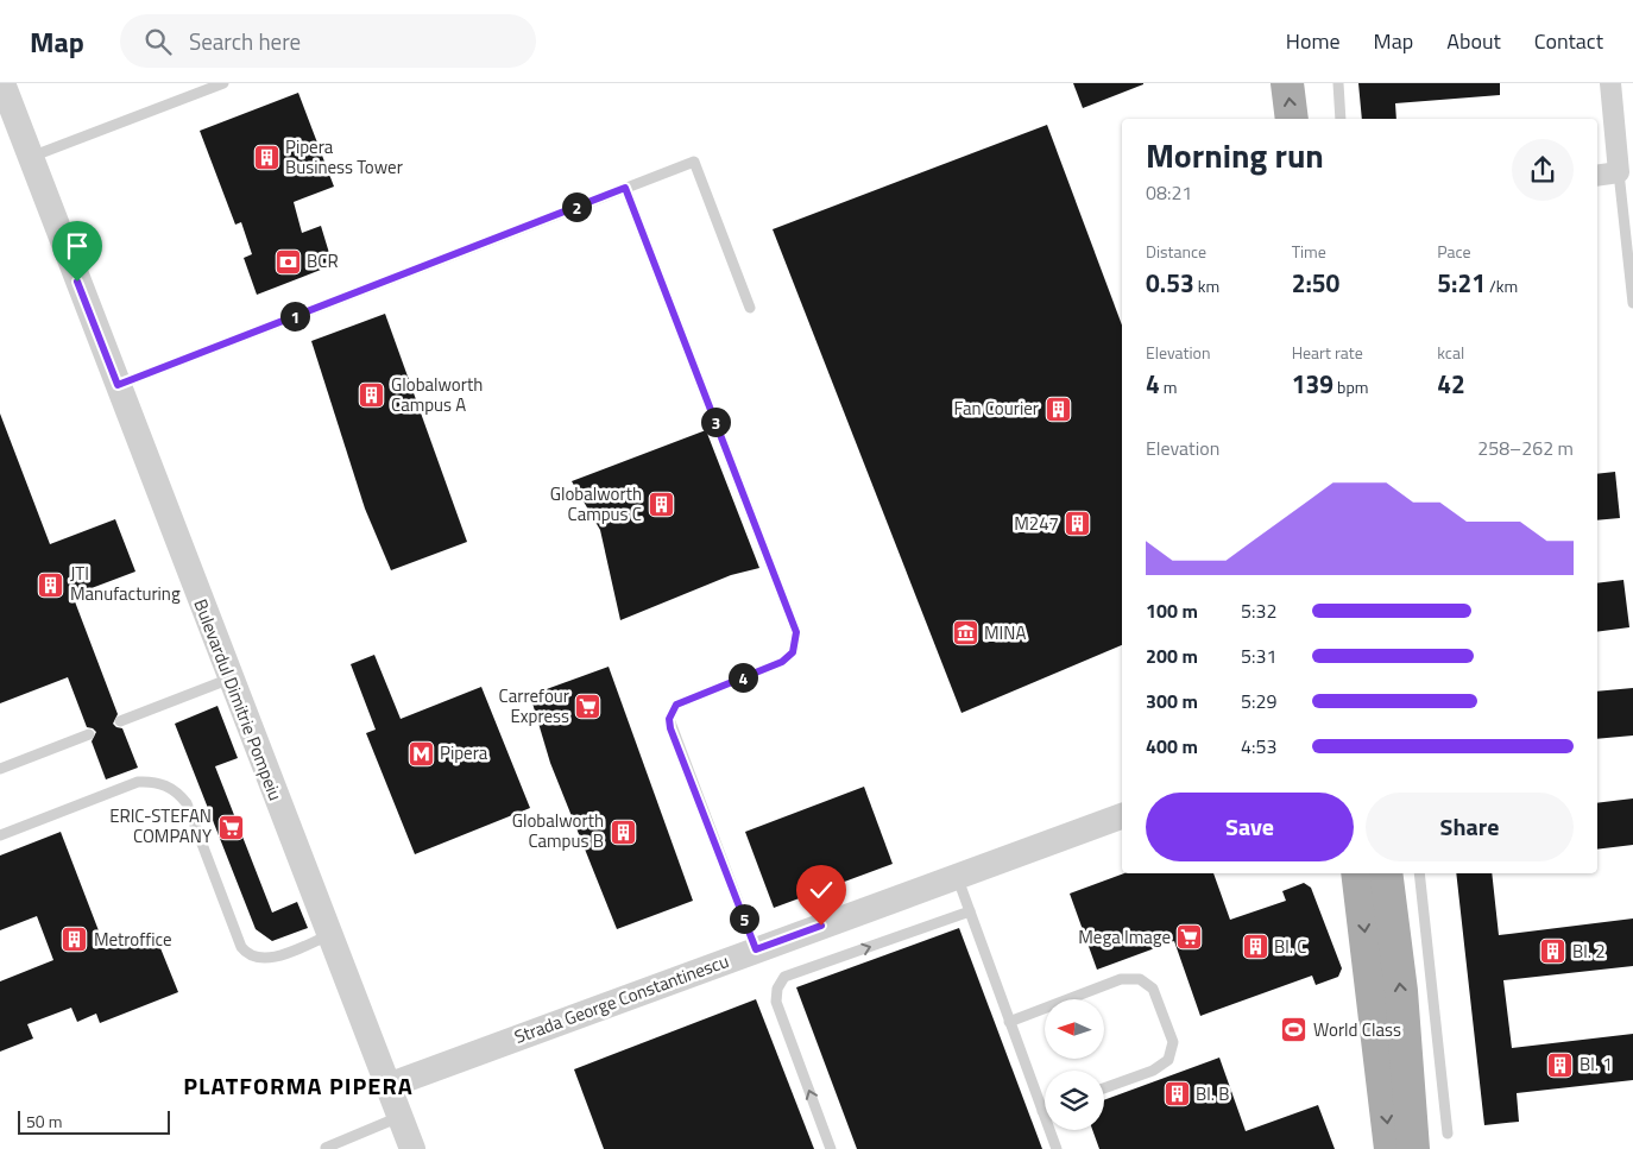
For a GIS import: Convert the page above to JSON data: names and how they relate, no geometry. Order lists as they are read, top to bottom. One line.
{"streets":{"street":["Bulevardul Dimitrie Pompeiu","Strada George Constantinescu"]},"crossings":[["Bulevardul Dimitrie Pompeiu","Strada George Constantinescu"]],"districts":["PLATFORMA PIPERA"],"places":{"building":["Pipera Business Tower","Globalworth Campus A","Fan Courier","Globalworth Campus C","M247","JTI Manufacturing","Globalworth Campus B","Metroffice","Bl. C","Bl. 2","Bl. 1","Bl. B"],"bank":["BCR"],"museum":["MINA"],"supermarket":["Carrefour Express","ERIC-STEFAN COMPANY","Mega Image"],"metro station":["Pipera"],"sports":["World Class"]},"scale_bar":"50 m","north":"left","page":{"header":"Map","search":"Search here","nav":["Home","Map","About","Contact"],"heading":["Morning run","08:21"],"pins":["2","1","3","4","5"],"stats":[["Distance","0.53 km"],["Time","2:50"],["Pace","5:21 /km"],["Elevation","4 m"],["Heart rate","139 bpm"],["kcal","42"]],"chart":["Elevation","258–262 m"],"list":[{"name":"100 m","note":"5:32"},{"name":"200 m","note":"5:31"},{"name":"300 m","note":"5:29"},{"name":"400 m","note":"4:53"}],"buttons":["Save","Share"],"scale":"50 m"}}
